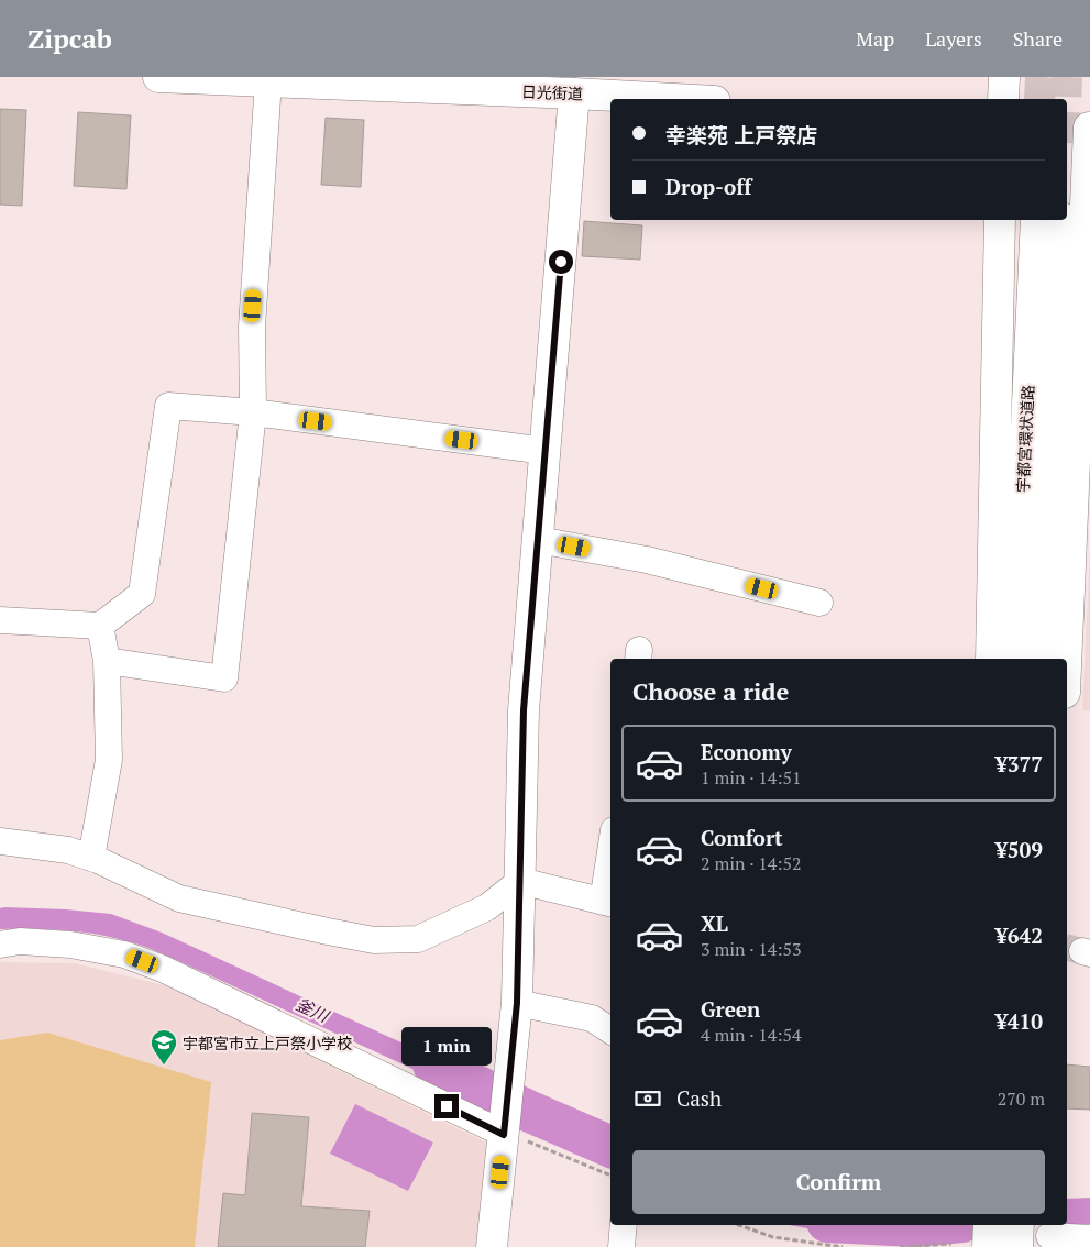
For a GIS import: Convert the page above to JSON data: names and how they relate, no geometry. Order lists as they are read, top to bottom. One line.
{"streets":{"main road":["日光街道","宇都宮環状道路"]},"water":["釜川"],"places":{"school or university":["宇都宮市立上戸祭小学校"]},"page":{"header":"Zipcab","nav":["Map","Layers","Share"],"banner":["幸楽苑 上戸祭店","Drop-off"],"heading":"Choose a ride","list":[{"name":"Economy","note":"1 min · 14:51","value":"¥377"},{"name":"Comfort","note":"2 min · 14:52","value":"¥509"},{"name":"XL","note":"3 min · 14:53","value":"¥642"},{"name":"Green","note":"4 min · 14:54","value":"¥410"}],"bubble":"1 min","pay":["Cash","270 m"],"buttons":"Confirm"}}
